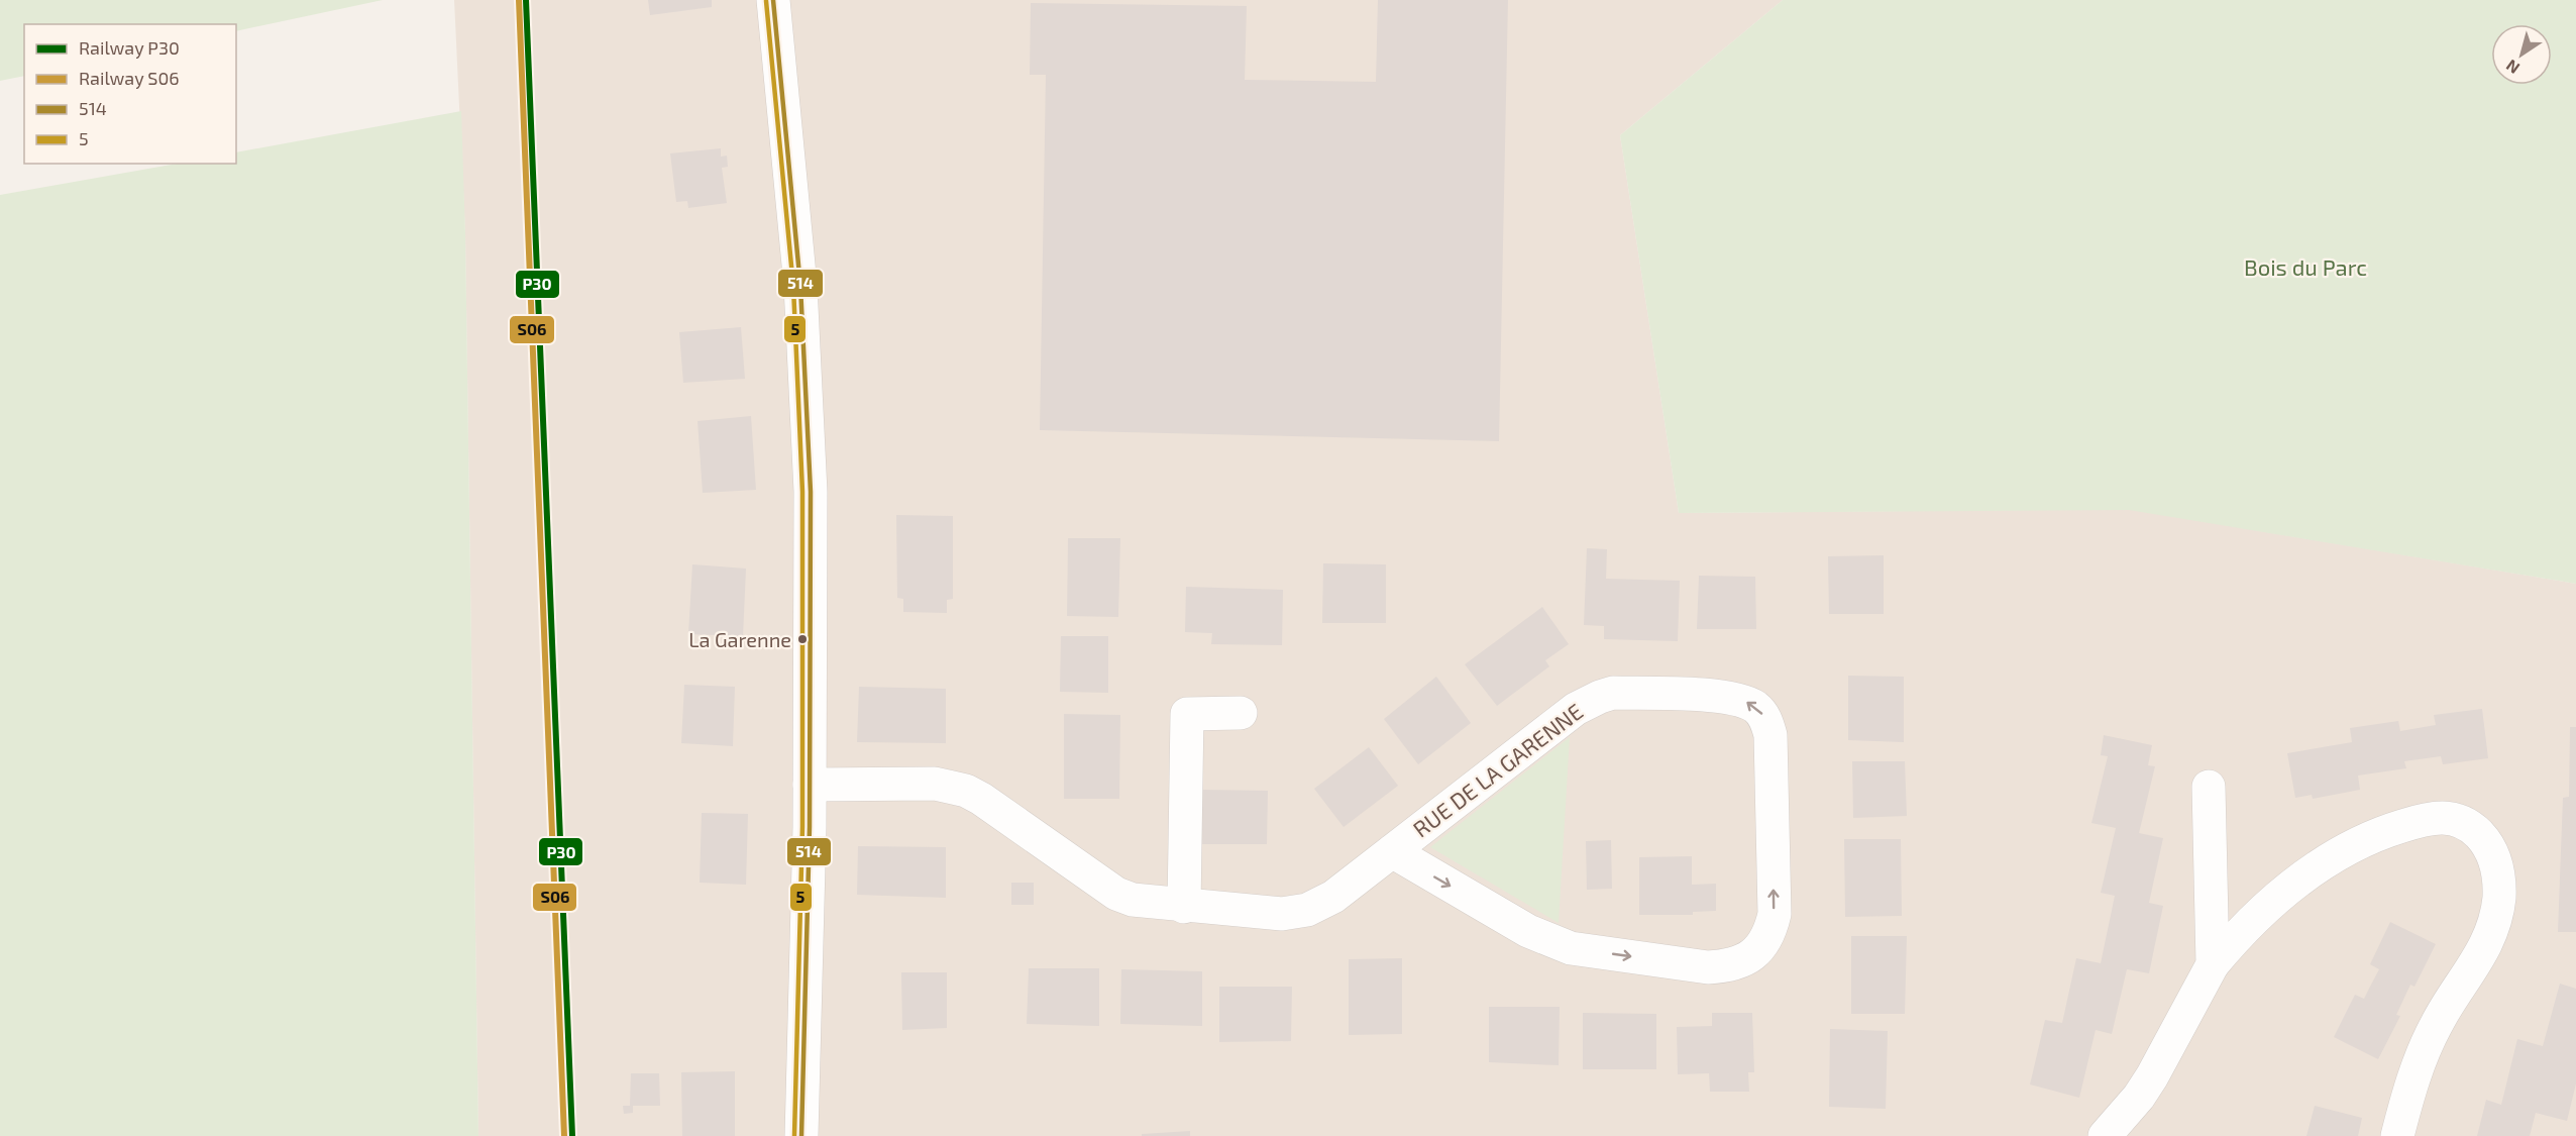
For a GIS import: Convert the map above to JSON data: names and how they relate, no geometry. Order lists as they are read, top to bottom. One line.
{"streets":{"street":["RUE DE LA GARENNE"]},"parks":["Bois du Parc"],"places":["La Garenne"],"lines":["rail line P30","rail line S06","transit line 514","transit line 5"],"legend":["Railway P30","Railway S06","514","5"],"north":"bottom left"}
